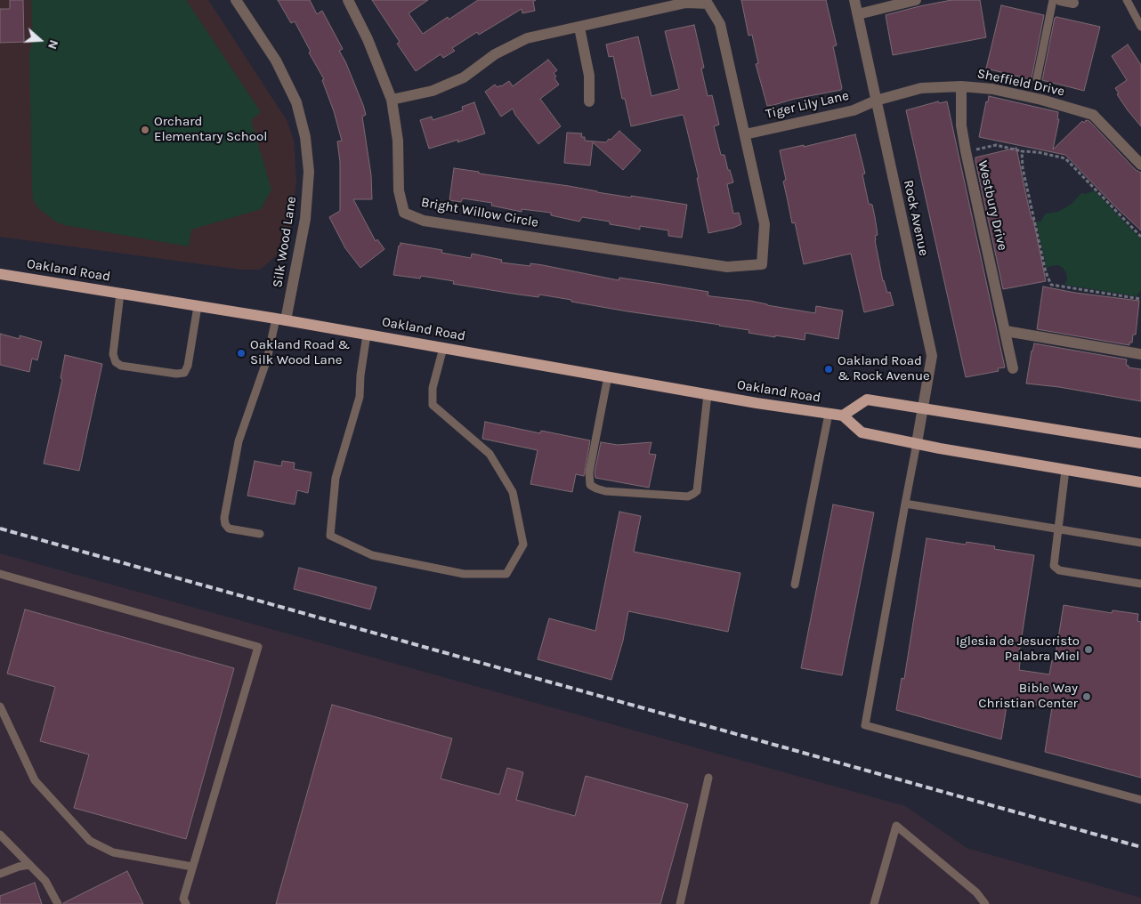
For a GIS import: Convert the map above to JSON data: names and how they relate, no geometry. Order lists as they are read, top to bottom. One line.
{"streets":{"main road":["Oakland Road"],"street":["Sheffield Drive","Tiger Lily Lane","Westbury Drive","Bright Willow Circle","Rock Avenue","Silk Wood Lane"]},"crossings":[["Sheffield Drive","Tiger Lily Lane"],["Sheffield Drive","Westbury Drive"],["Sheffield Drive","Rock Avenue"],["Tiger Lily Lane","Bright Willow Circle"],["Tiger Lily Lane","Rock Avenue"],["Silk Wood Lane","Oakland Road"]],"places":["Orchard Elementary School","Oakland Road & Silk Wood Lane","Oakland Road & Rock Avenue","Iglesia de Jesucristo Palabra Miel","Bible Way Christian Center"],"north":"right"}
